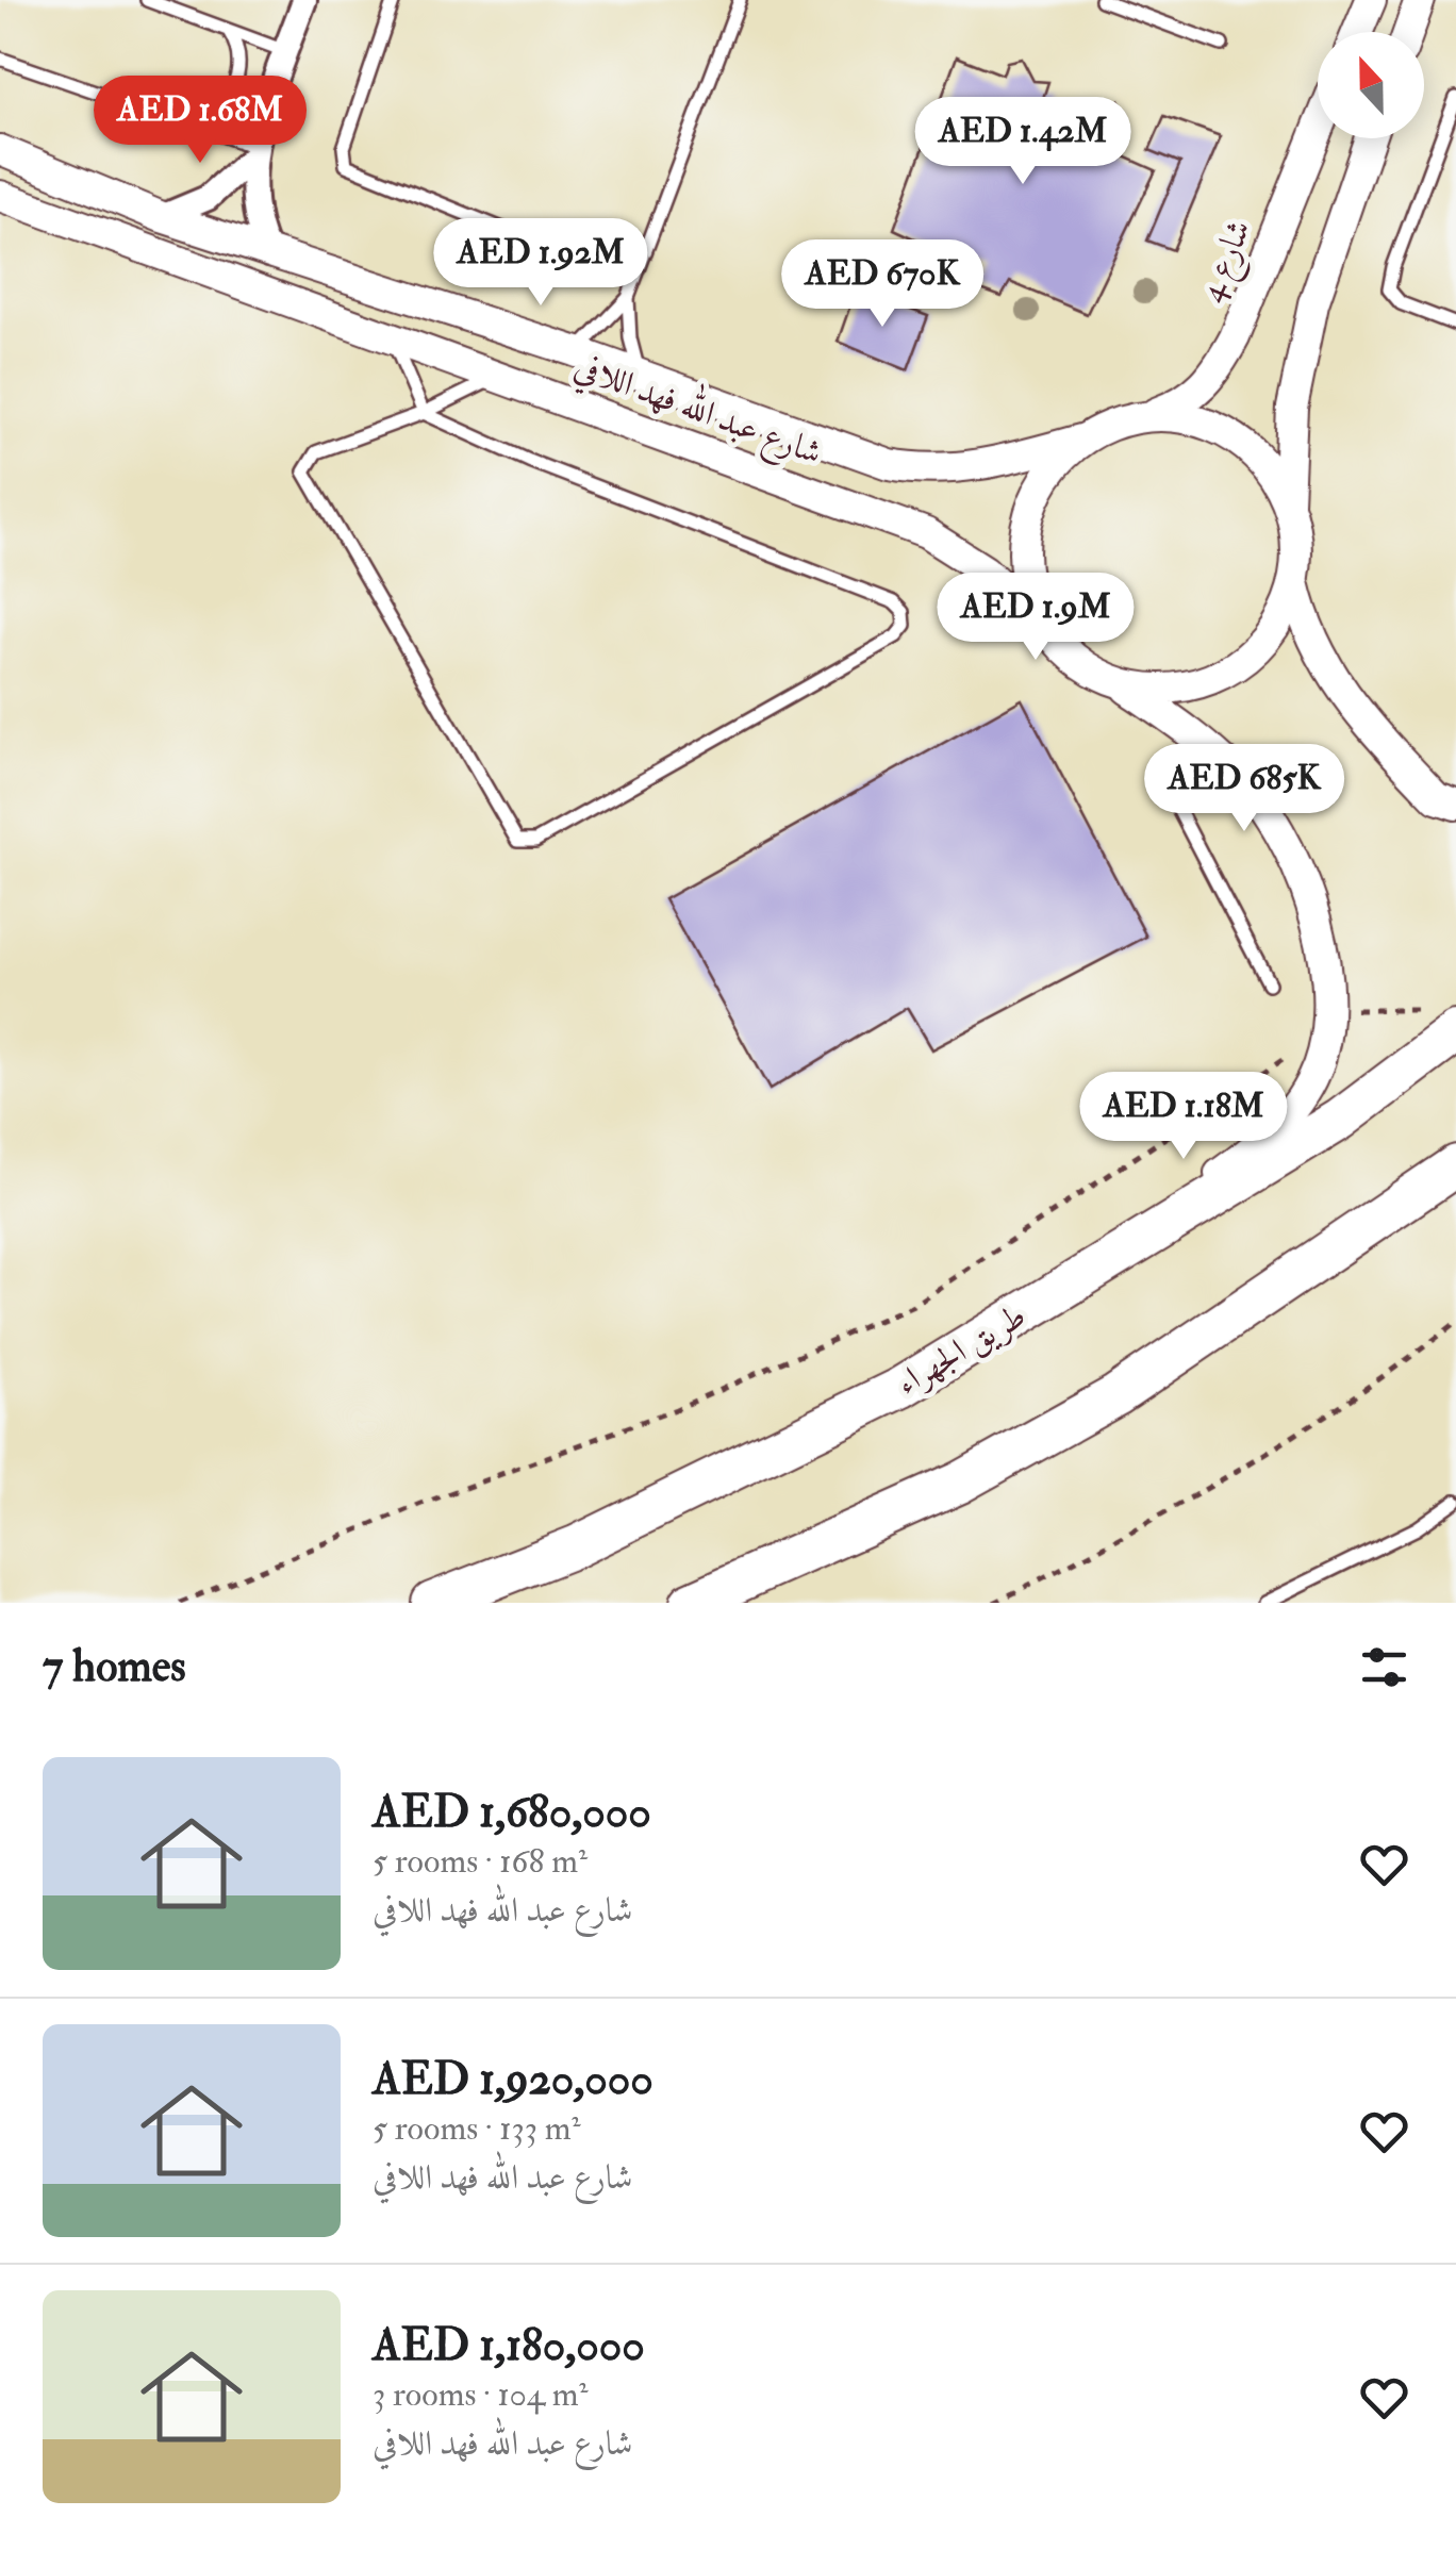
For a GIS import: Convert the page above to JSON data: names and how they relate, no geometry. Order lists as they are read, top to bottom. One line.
{"streets":{"highway":["طريق الجهراء"],"street":["شارع 4","شارع عبد الله فهد اللافي"]},"crossings":[["شارع 4","شارع عبد الله فهد اللافي"]],"north":"top","page":{"price":["AED 1.68M","AED 1.42M","AED 1.92M","AED 670K","AED 1.9M","AED 685K","AED 1.18M"],"heading":"7 homes","list":[{"name":"AED 1,680,000","note":"5 rooms · 168 m² · شارع عبد الله فهد اللافي"},{"name":"AED 1,920,000","note":"5 rooms · 133 m² · شارع عبد الله فهد اللافي"},{"name":"AED 1,180,000","note":"3 rooms · 104 m² · شارع عبد الله فهد اللافي"}]}}
